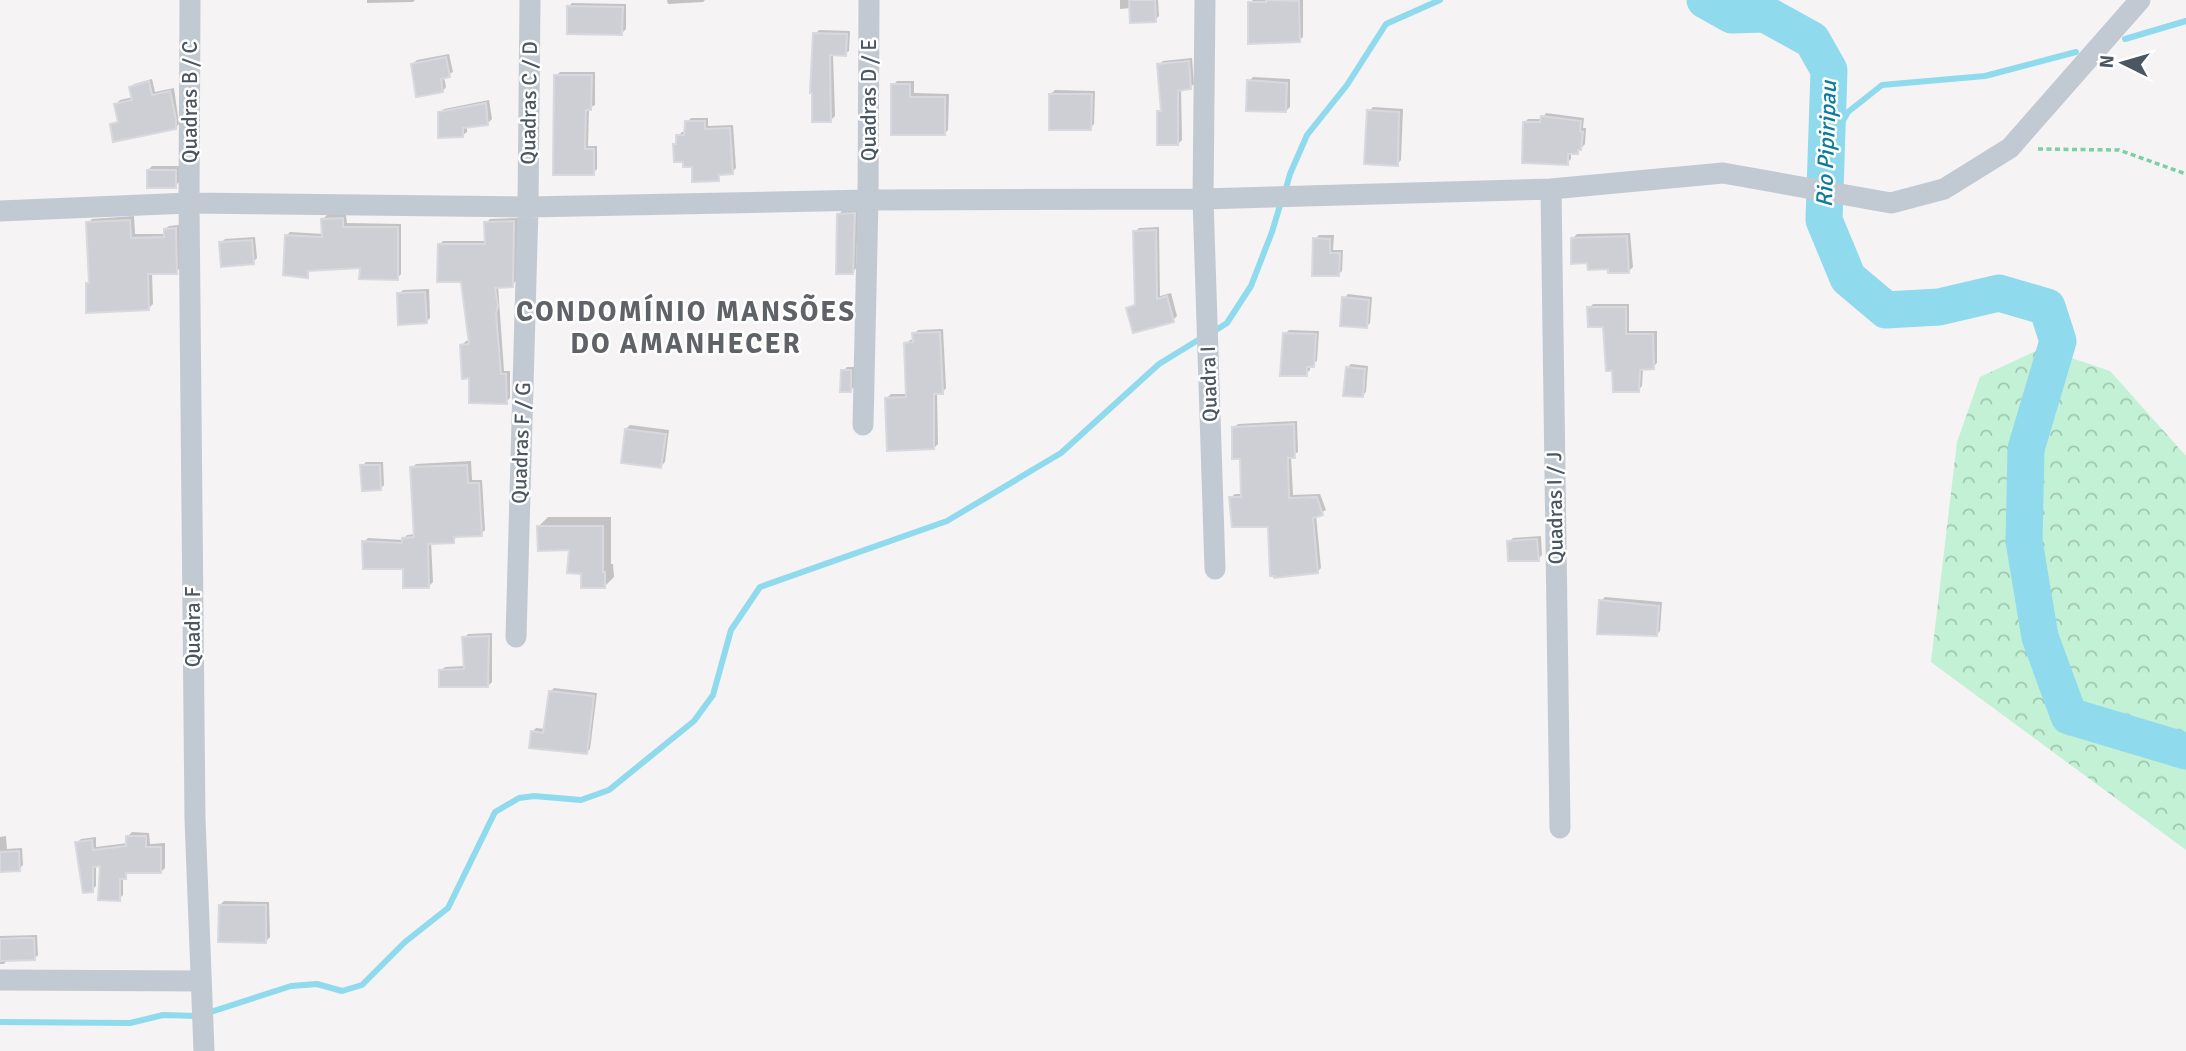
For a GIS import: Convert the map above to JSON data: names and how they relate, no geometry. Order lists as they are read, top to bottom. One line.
{"streets":{"street":["Quadras D / E","Quadras B / C","Quadras C / D","Quadra I","Quadras F / G","Quadras I / J","Quadra F"]},"crossings":[["Quadras B / C","Quadra F"],["Quadras C / D","Quadras F / G"]],"districts":["CONDOMÍNIO MANSÕES DO AMANHECER"],"water":["Rio Pipiripau"],"north":"left"}
